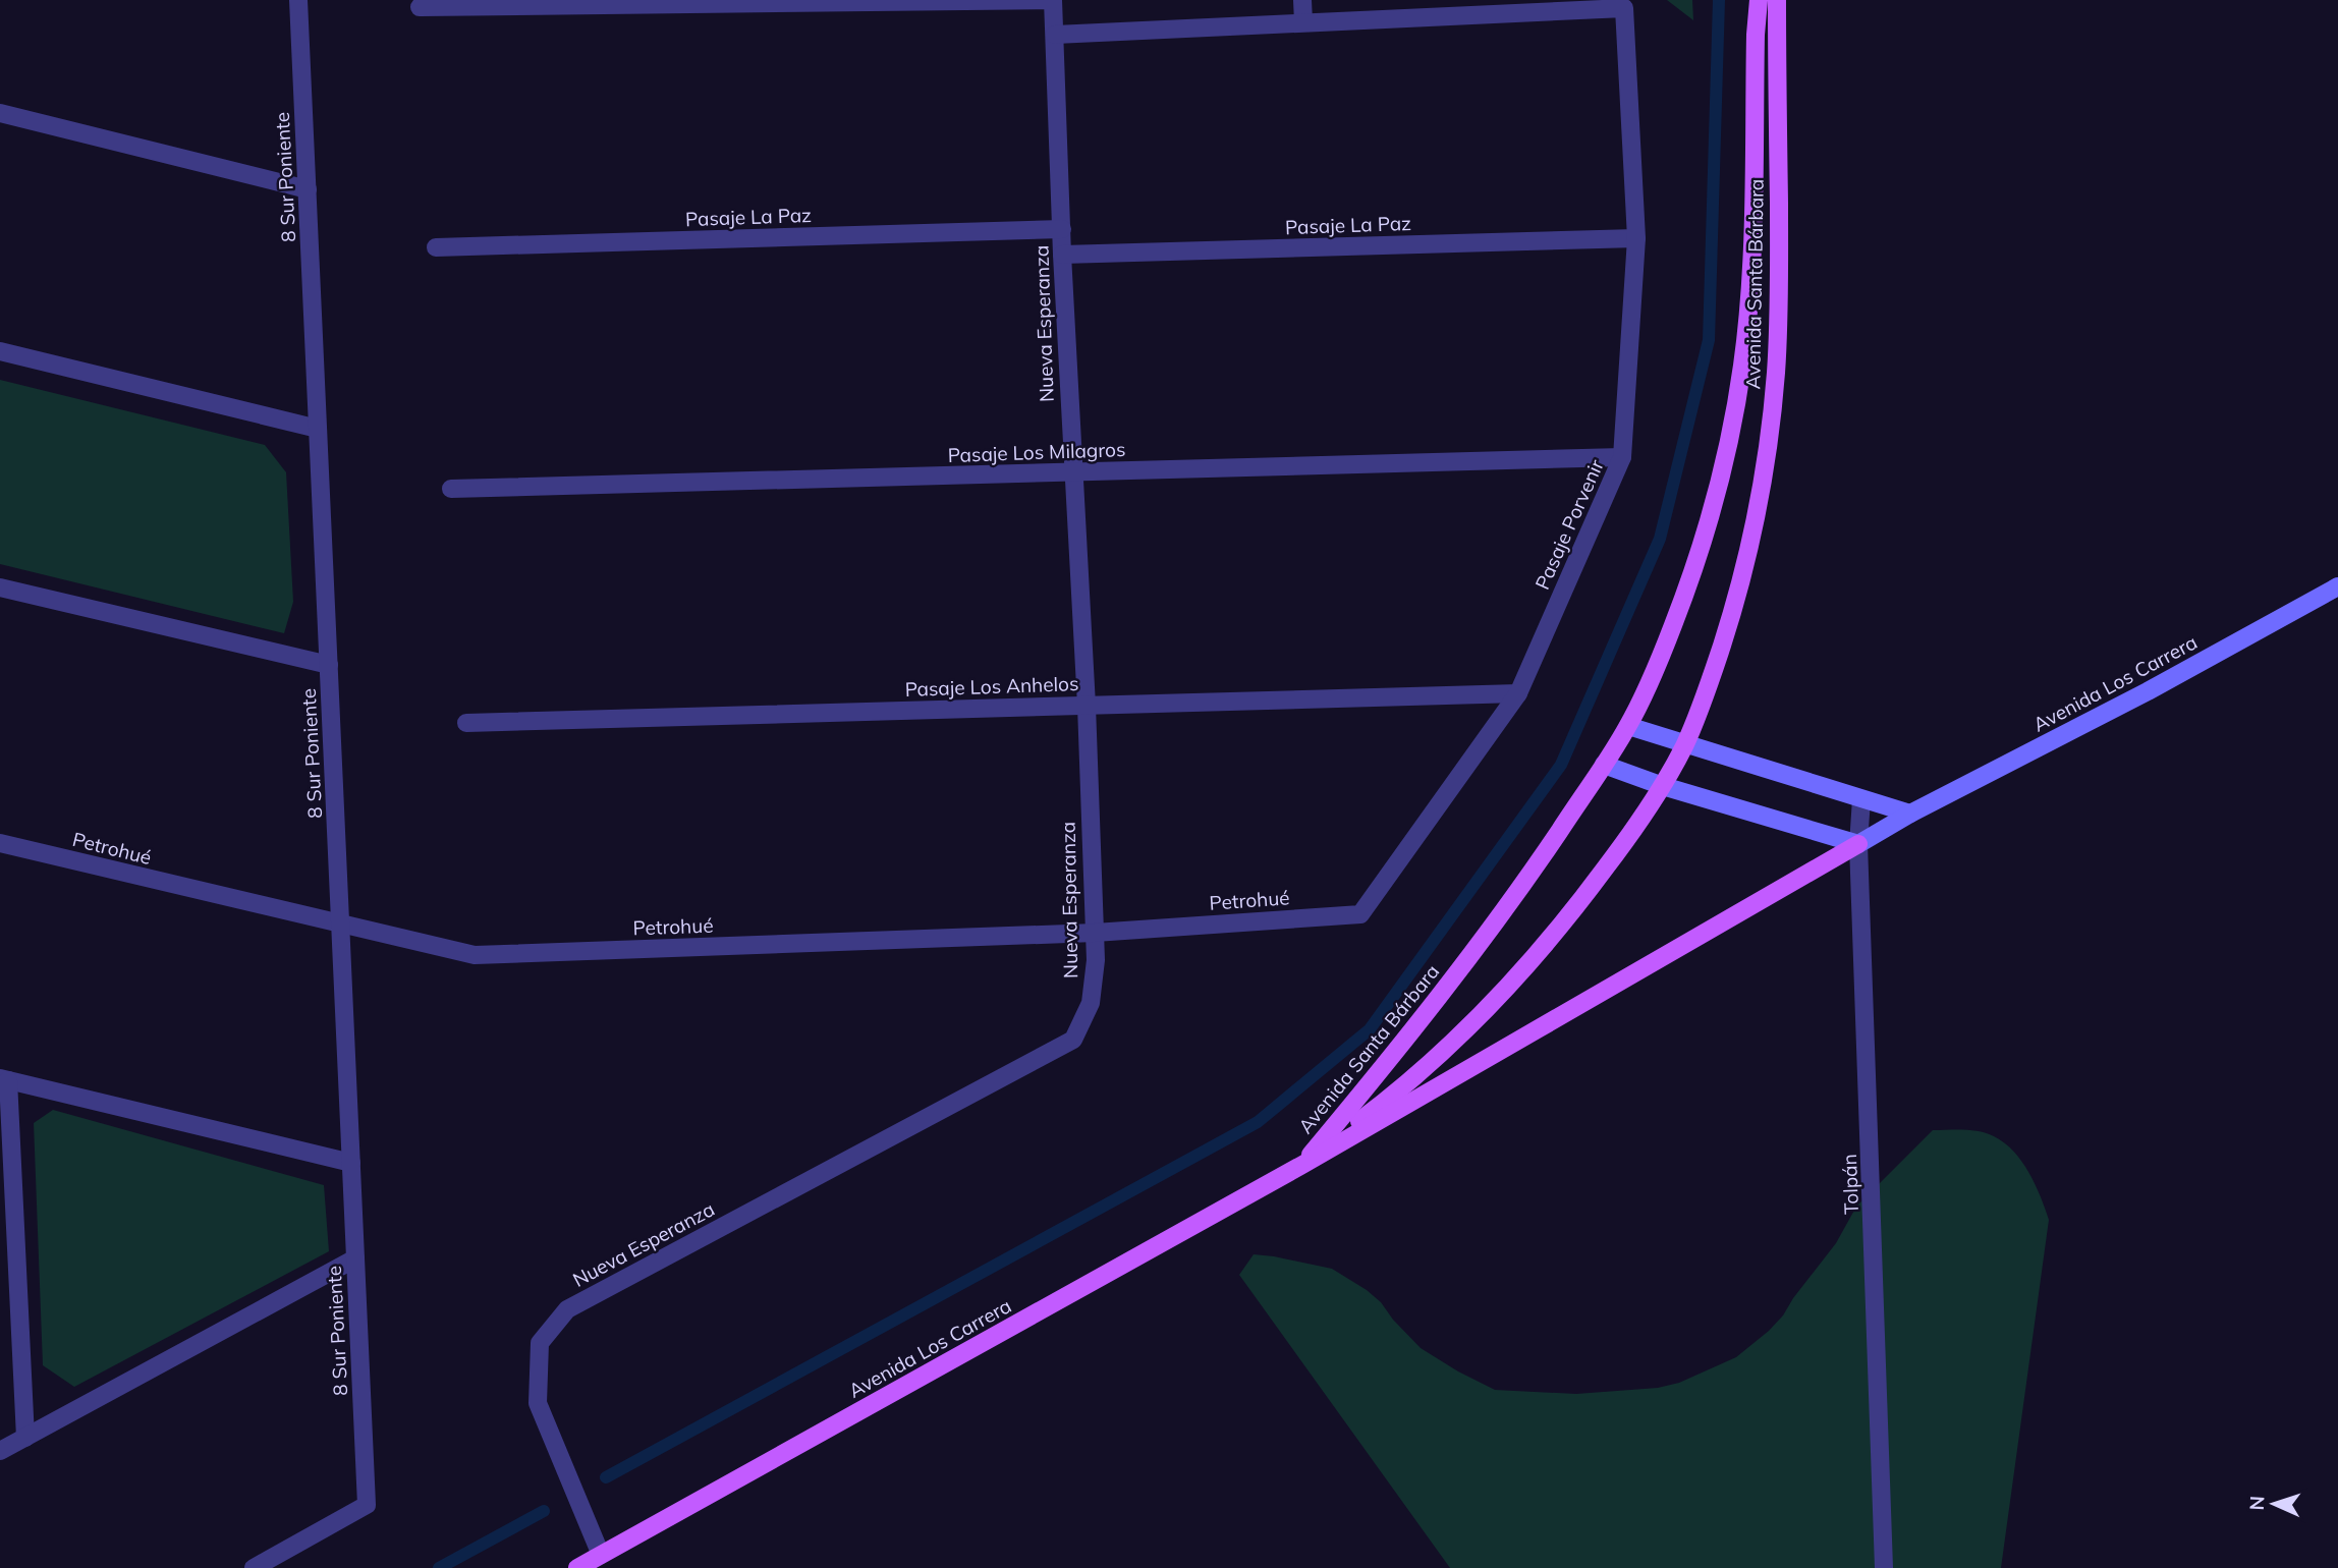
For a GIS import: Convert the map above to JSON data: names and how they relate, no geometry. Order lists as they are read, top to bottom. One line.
{"streets":{"main road":["Avenida Santa Bárbara","Avenida Los Carrera"],"street":["8 Sur Poniente","Pasaje La Paz","Nueva Esperanza","Pasaje Los Milagros","Pasaje Porvenir","Pasaje Los Anhelos","Petrohué","Tolpán"]},"crossings":[["8 Sur Poniente","Petrohué"],["Pasaje La Paz","Nueva Esperanza"],["Pasaje La Paz","Pasaje Porvenir"],["Avenida Santa Bárbara","Avenida Los Carrera"],["Nueva Esperanza","Pasaje Los Milagros"],["Nueva Esperanza","Avenida Los Carrera"],["Nueva Esperanza","Pasaje Los Anhelos"],["Nueva Esperanza","Petrohué"],["Pasaje Los Milagros","Pasaje Porvenir"],["Pasaje Porvenir","Pasaje Los Anhelos"],["Pasaje Porvenir","Petrohué"],["Avenida Los Carrera","Tolpán"]],"north":"left"}
